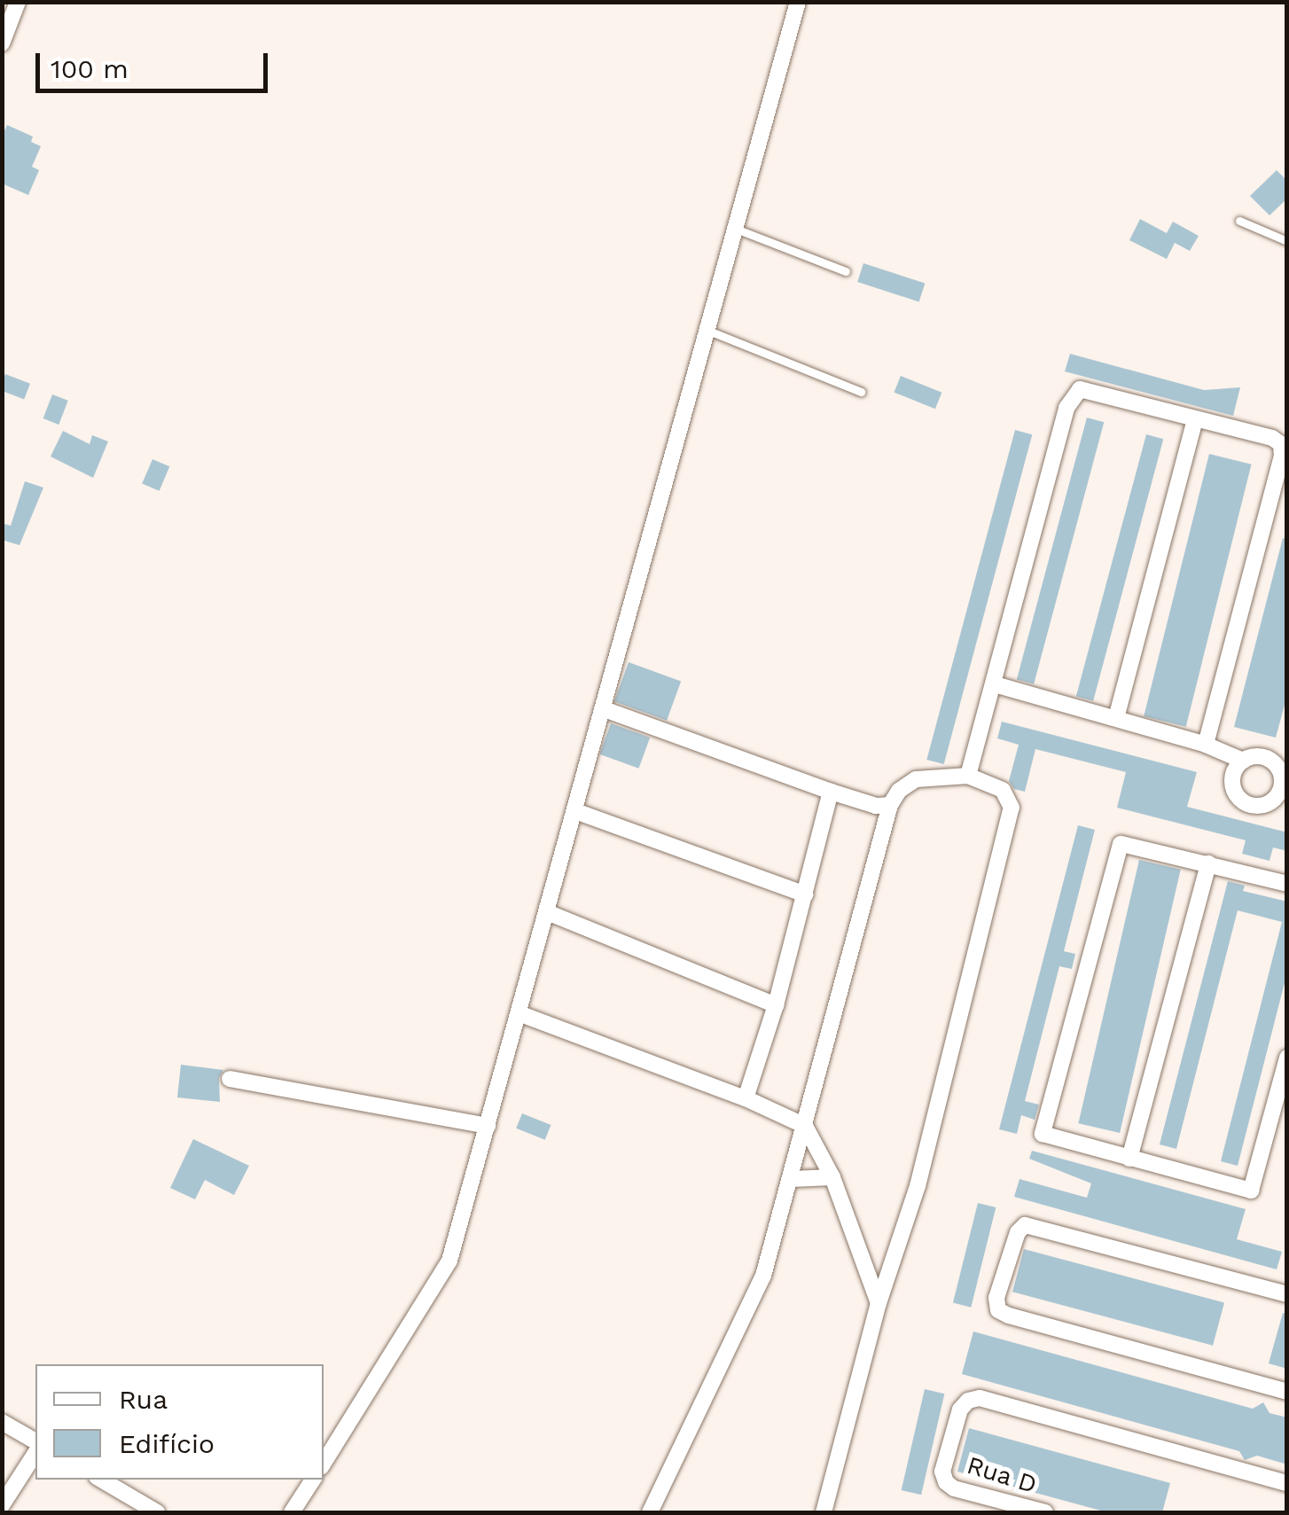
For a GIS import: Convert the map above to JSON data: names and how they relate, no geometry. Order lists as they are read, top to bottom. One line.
{"streets":{"street":["Rua D"]},"legend":["Rua","Edifício"],"scale_bar":"100 m"}
